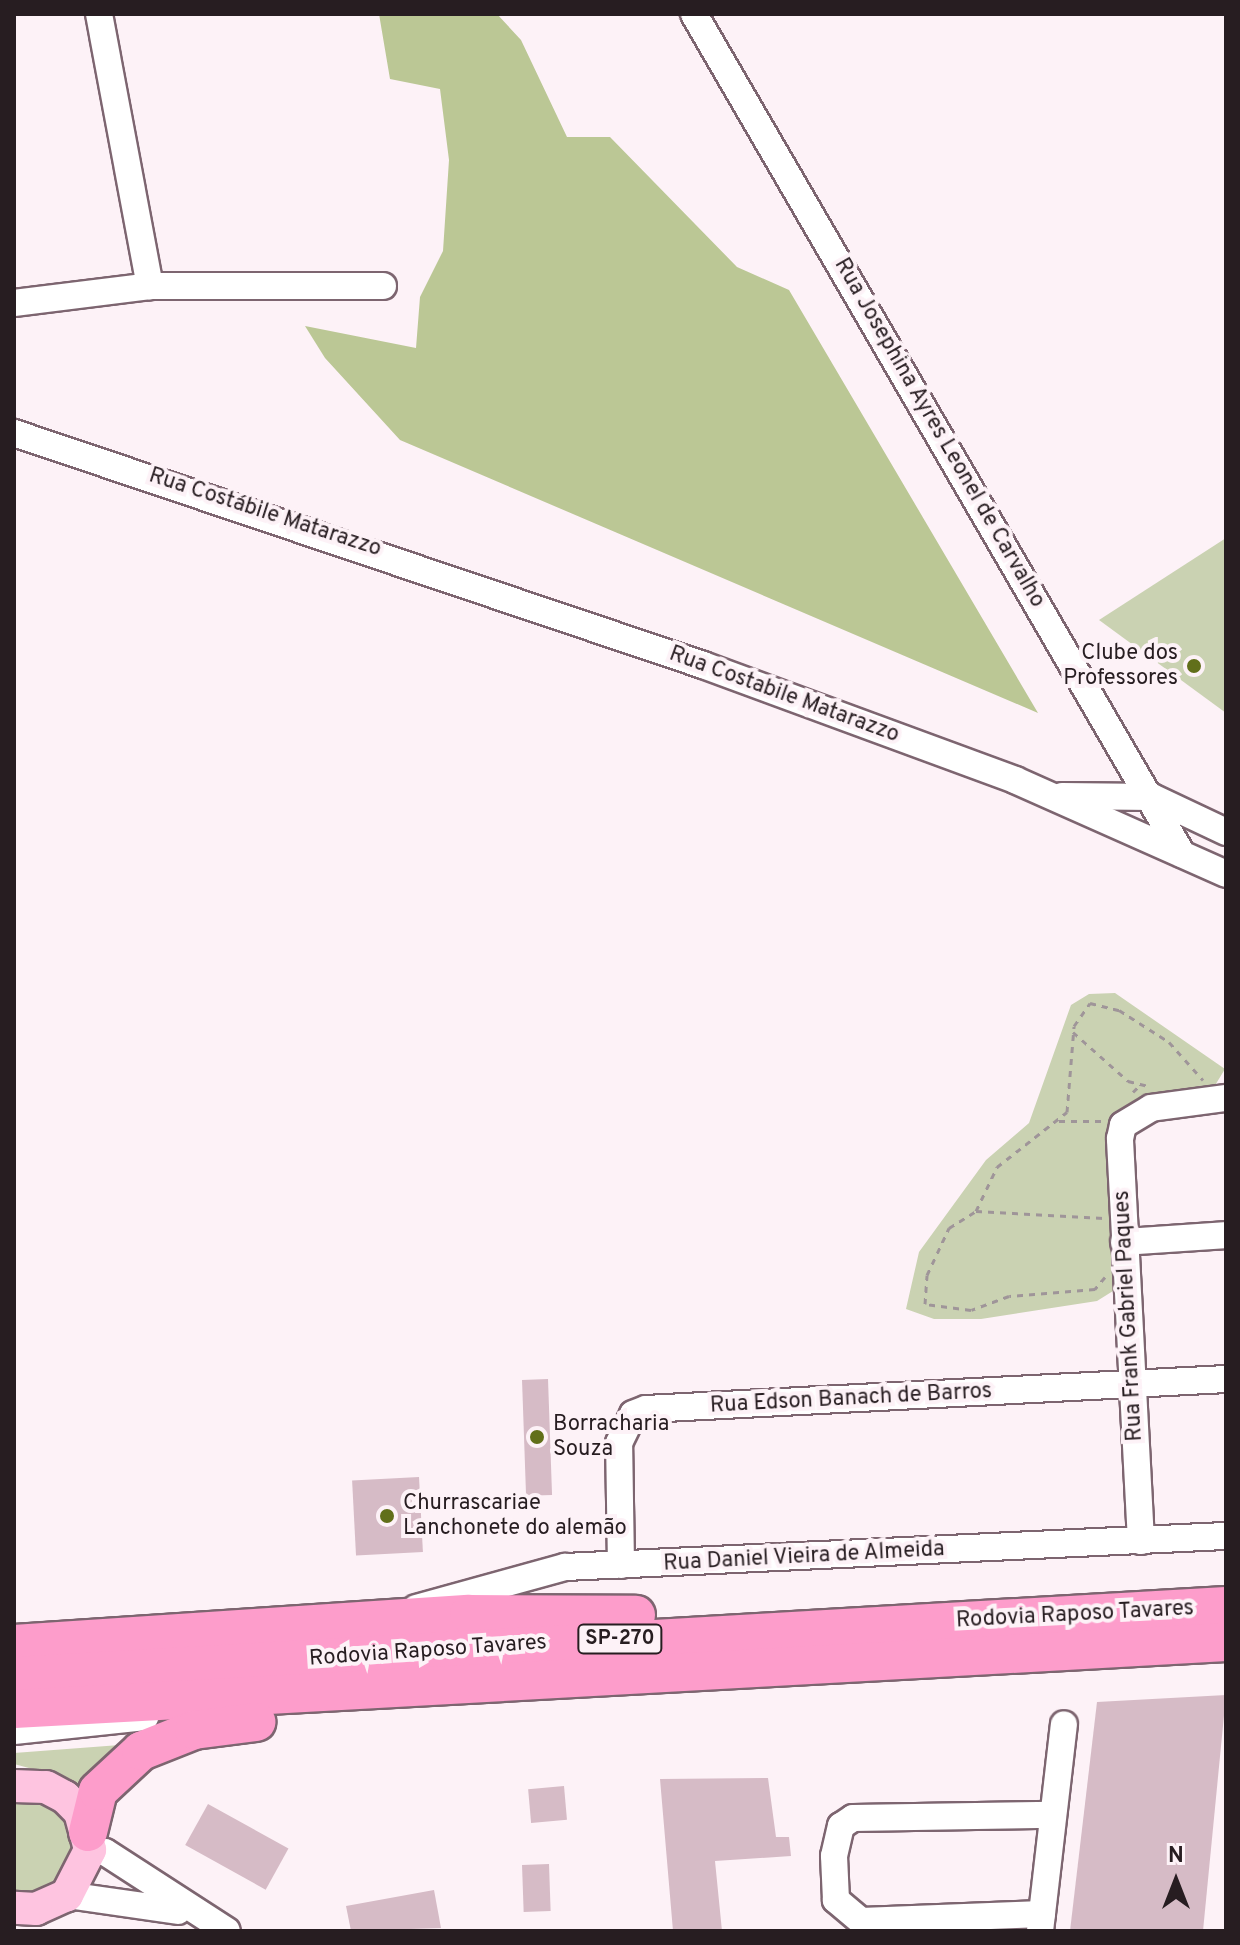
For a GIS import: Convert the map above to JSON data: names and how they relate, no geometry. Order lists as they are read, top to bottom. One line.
{"streets":{"highway":["Rodovia Raposo Tavares","SP-270"],"street":["Rua Josephina Ayres Leonel de Carvalho","Rua Costábile Matarazzo","Rua Costabile Matarazzo","Rua Frank Gabriel Paques","Rua Edson Banach de Barros","Rua Daniel Vieira de Almeida"]},"crossings":[["Rua Josephina Ayres Leonel de Carvalho","Rua Costabile Matarazzo"],["Rua Costábile Matarazzo","Rua Costabile Matarazzo"],["Rua Frank Gabriel Paques","Rua Edson Banach de Barros"],["Rua Frank Gabriel Paques","Rua Daniel Vieira de Almeida"],["Rua Edson Banach de Barros","Rua Daniel Vieira de Almeida"]],"places":["Clube dos Professores","Borracharia Souza","Churrascariae Lanchonete do alemão"],"north":"top"}
